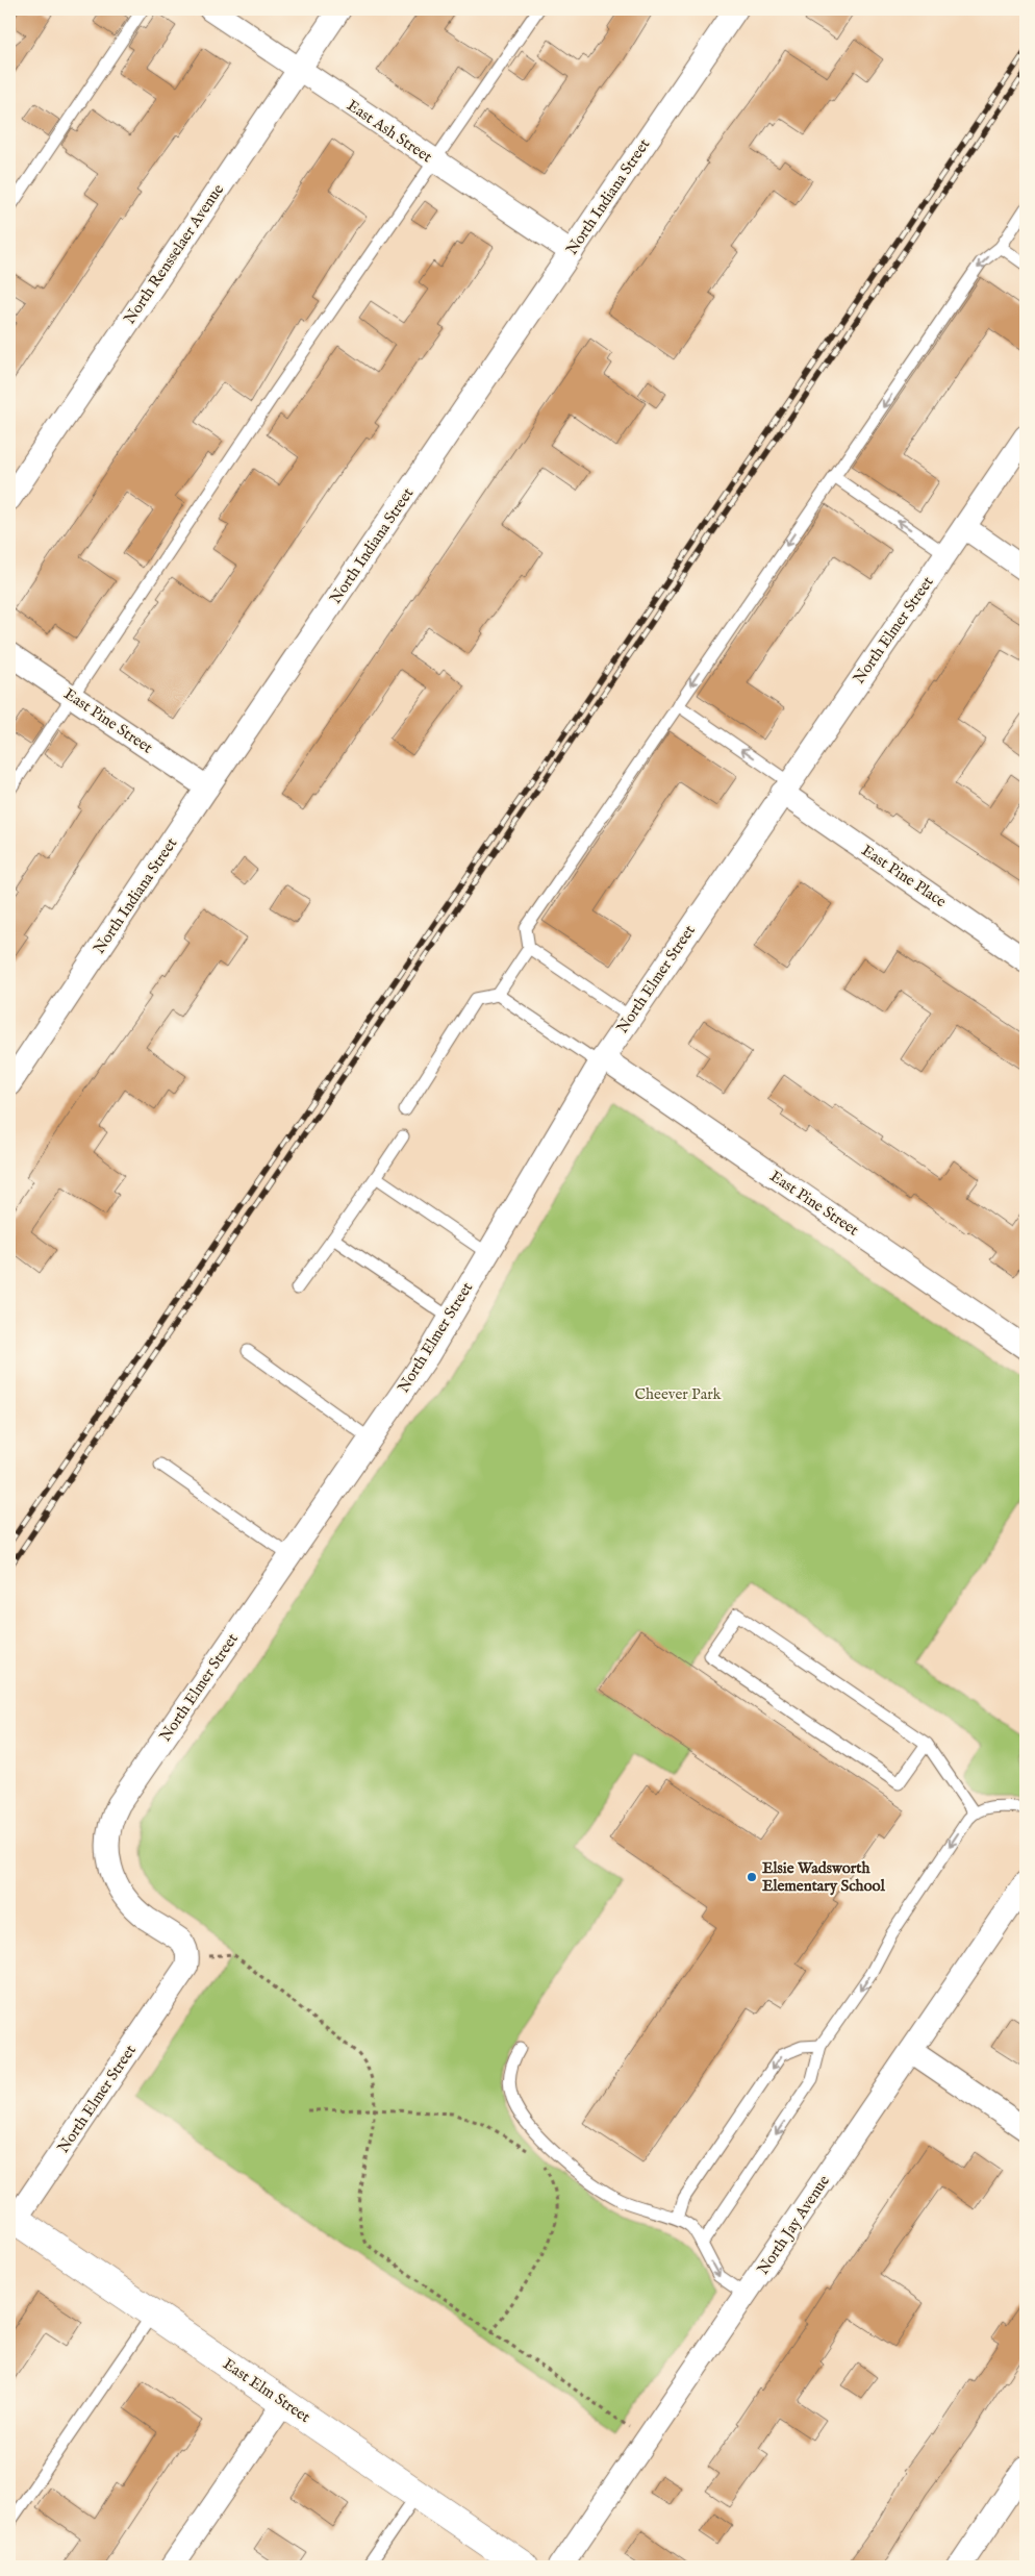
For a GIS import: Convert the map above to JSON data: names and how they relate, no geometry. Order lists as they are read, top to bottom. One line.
{"streets":{"street":["East Ash Street","North Indiana Street","North Rensselaer Avenue","North Elmer Street","East Pine Street","East Pine Place","North Jay Avenue","East Elm Street"]},"crossings":[["East Ash Street","North Indiana Street"],["East Ash Street","North Rensselaer Avenue"],["North Indiana Street","East Pine Street"],["North Elmer Street","East Pine Street"],["North Elmer Street","East Pine Place"],["North Elmer Street","East Elm Street"]],"parks":["Cheever Park"],"places":["Elsie Wadsworth Elementary School"]}
